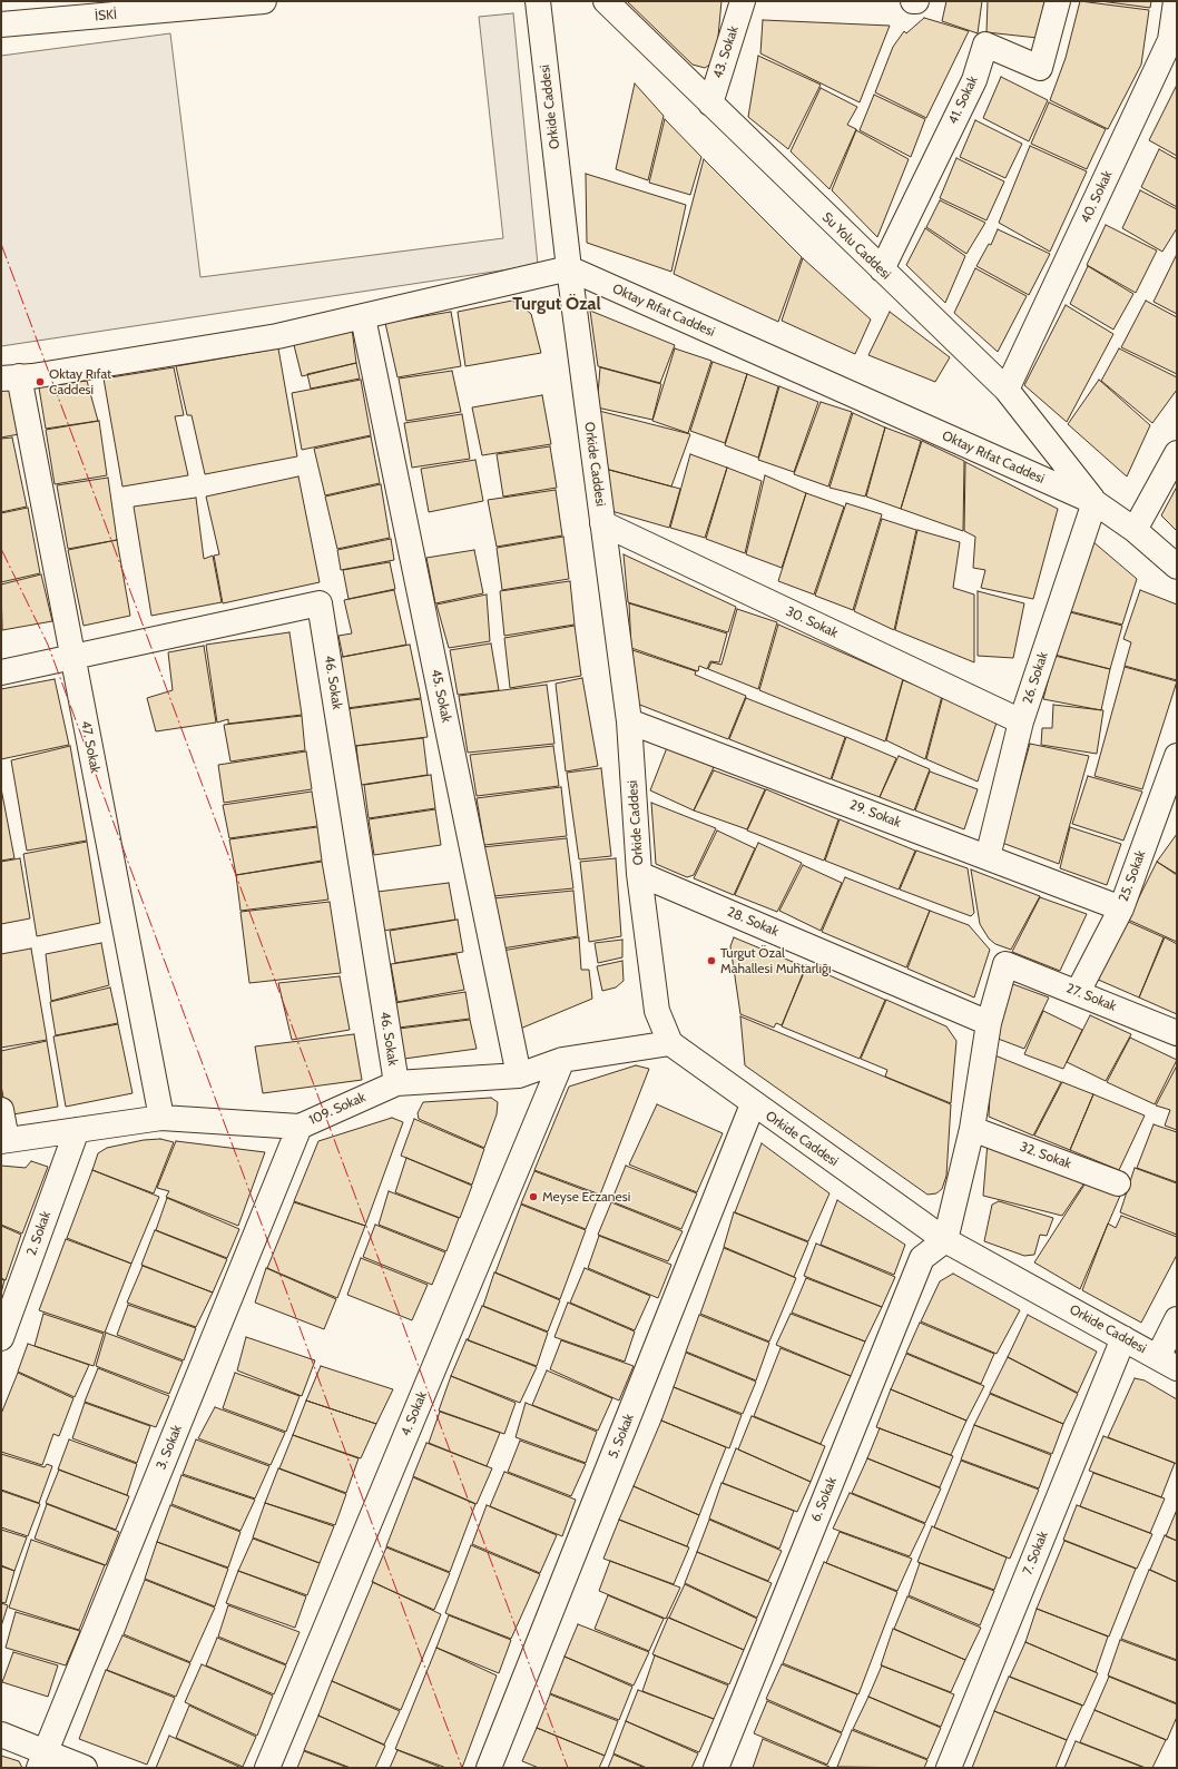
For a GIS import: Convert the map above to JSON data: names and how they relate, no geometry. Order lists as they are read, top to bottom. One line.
{"streets":{"street":["İSKİ","43. Sokak","41. Sokak","Orkide Caddesi","40. Sokak","Su Yolu Caddesi","Oktay Rıfat Caddesi","30. Sokak","26. Sokak","46. Sokak","45. Sokak","47. Sokak","29. Sokak","25. Sokak","28. Sokak","27. Sokak","109. Sokak","32. Sokak","2. Sokak","4. Sokak","5. Sokak","3. Sokak","6. Sokak","7. Sokak"]},"crossings":[["43. Sokak","Su Yolu Caddesi"],["41. Sokak","Su Yolu Caddesi"],["Orkide Caddesi","Oktay Rıfat Caddesi"],["Orkide Caddesi","30. Sokak"],["Orkide Caddesi","29. Sokak"],["Orkide Caddesi","28. Sokak"],["Orkide Caddesi","109. Sokak"],["Orkide Caddesi","5. Sokak"],["Orkide Caddesi","6. Sokak"],["Orkide Caddesi","7. Sokak"],["40. Sokak","Su Yolu Caddesi"],["Su Yolu Caddesi","Oktay Rıfat Caddesi"],["Su Yolu Caddesi","26. Sokak"],["Oktay Rıfat Caddesi","26. Sokak"],["30. Sokak","26. Sokak"],["26. Sokak","29. Sokak"],["46. Sokak","47. Sokak"],["46. Sokak","109. Sokak"],["45. Sokak","109. Sokak"],["47. Sokak","109. Sokak"],["29. Sokak","25. Sokak"],["25. Sokak","27. Sokak"],["28. Sokak","27. Sokak"],["109. Sokak","2. Sokak"],["109. Sokak","4. Sokak"],["109. Sokak","3. Sokak"]],"districts":["Turgut Özal"],"places":["Oktay Rıfat Caddesi","Turgut Özal Mahallesi Muhtarlığı","Meyse Eczanesi"]}
